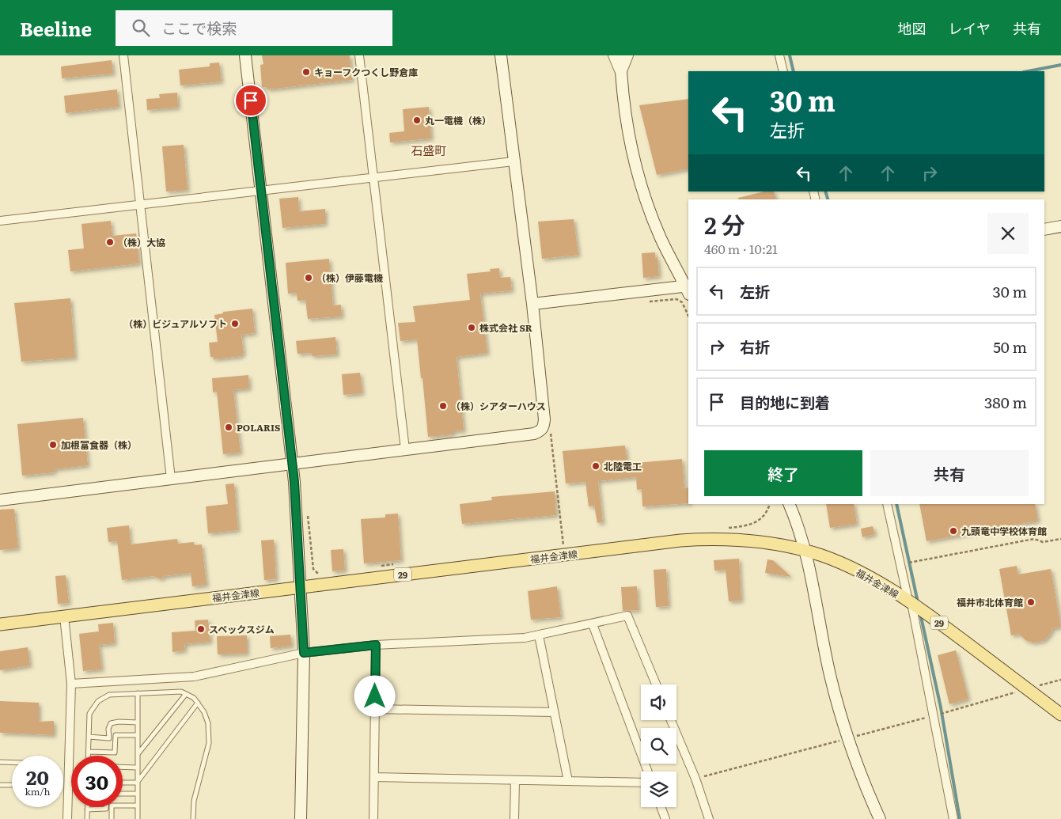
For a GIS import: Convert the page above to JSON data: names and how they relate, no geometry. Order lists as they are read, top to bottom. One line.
{"streets":{"main road":["福井金津線","29"]},"districts":["石盛町"],"places":["キョーフクつくし野倉庫","丸一電機（株）","（株）大協","（株）伊藤電機","（株）ビジュアルソフト","株式会社 SR","（株）シアターハウス","POLARIS","加根富食器（株）","北陸電工","九頭竜中学校体育館","福井市北体育館","スペックスジム"],"page":{"header":"Beeline","search":"ここで検索","nav":["地図","レイヤ","共有"],"turn":["30 m","左折"],"heading":["2 分","460 m · 10:21"],"list":[{"name":"左折","value":"30 m"},{"name":"右折","value":"50 m"},{"name":"目的地に到着","value":"380 m"}],"buttons":["終了","共有"],"speed":"20 km/h","limit":"30"}}
